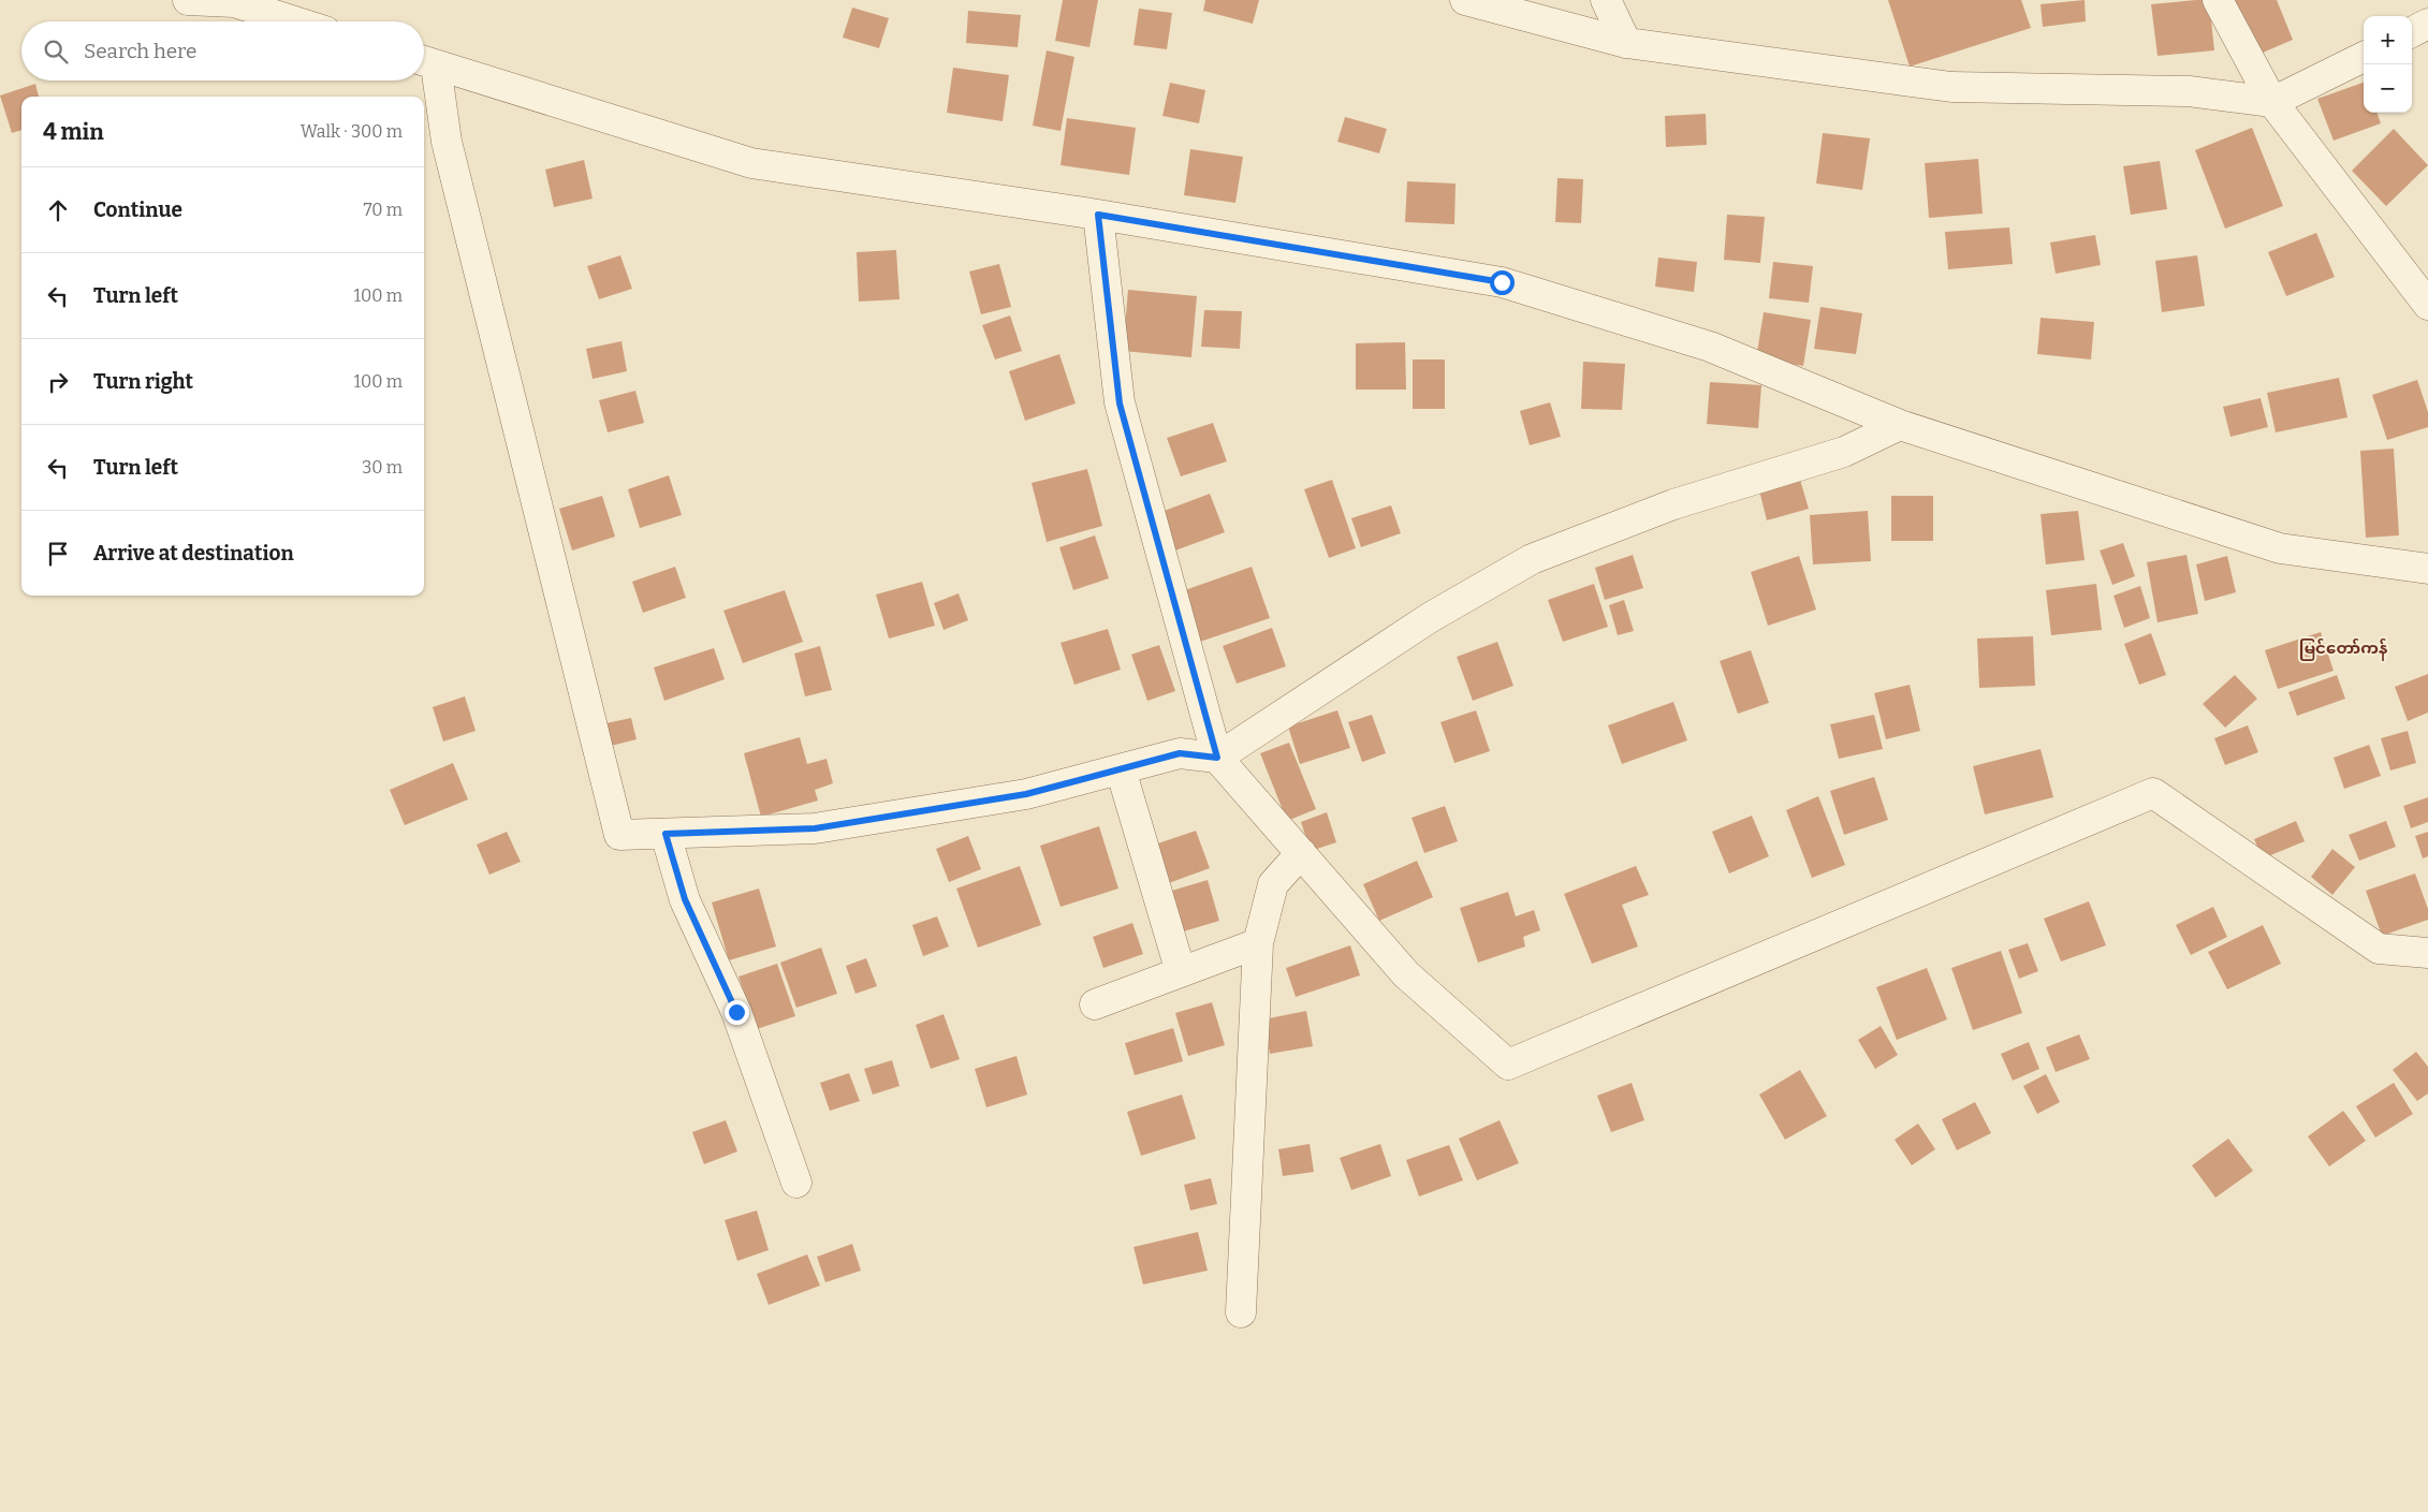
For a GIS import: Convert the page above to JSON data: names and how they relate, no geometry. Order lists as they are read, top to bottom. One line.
{"districts":["မြင်တော်ကန်"],"page":{"map_buttons":["+","−"],"search":"Search here","heading":["4 min","Walk · 300 m"],"list":[["Continue","70 m"],["Turn left","100 m"],["Turn right","100 m"],["Turn left","30 m"],"Arrive at destination"]}}
